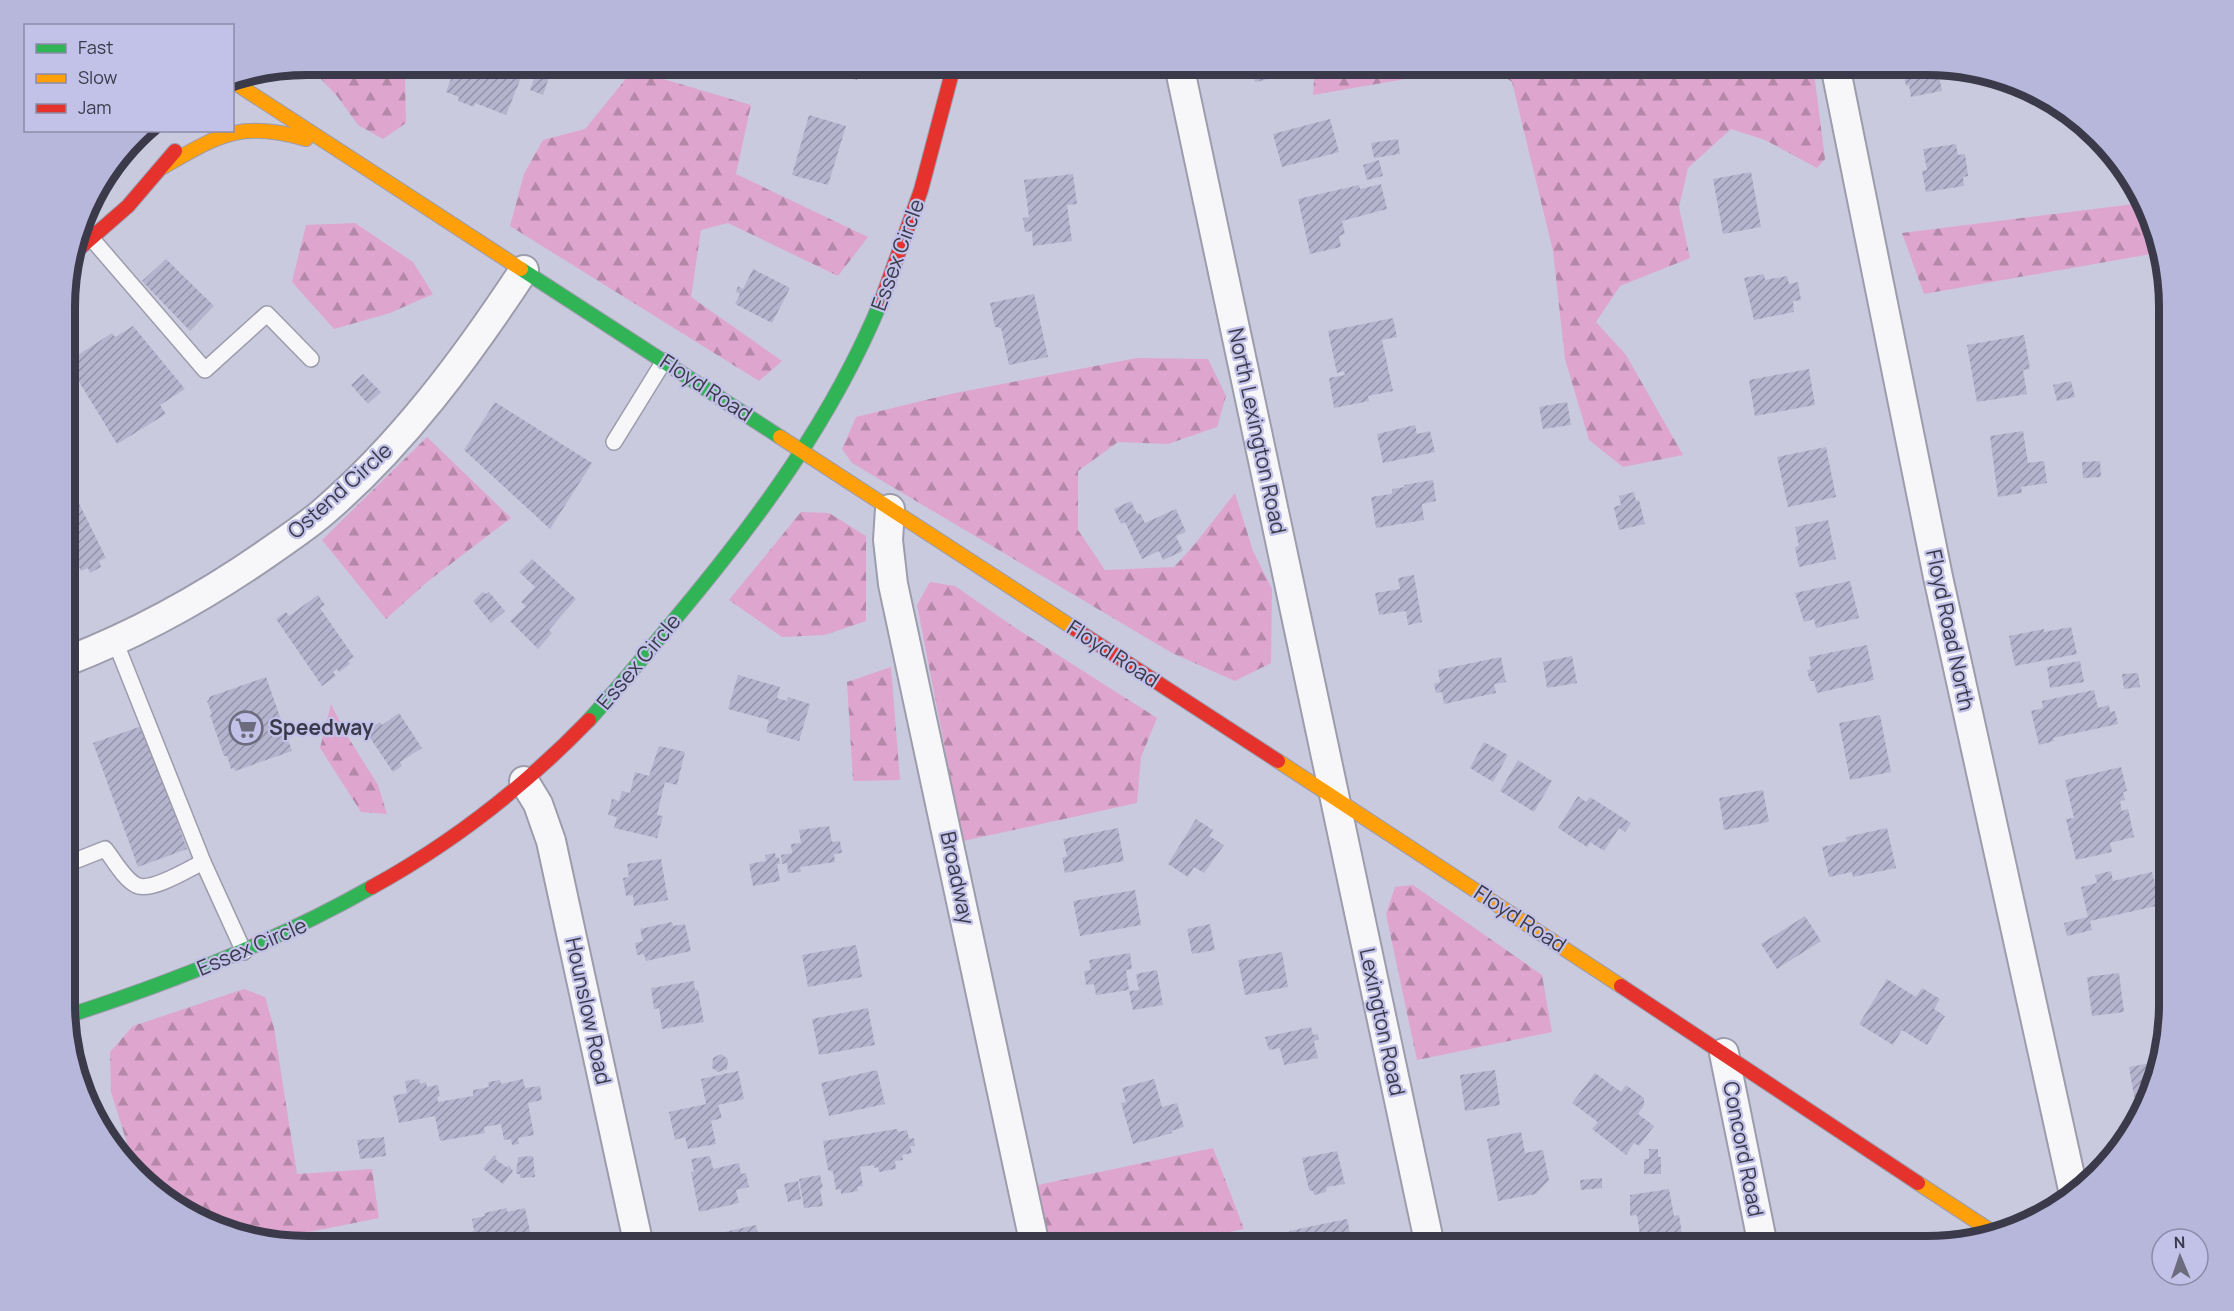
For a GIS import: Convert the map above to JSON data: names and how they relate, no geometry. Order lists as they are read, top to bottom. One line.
{"streets":{"street":["Essex Circle","Floyd Road","North Lexington Road","Ostend Circle","Floyd Road North","Broadway","Hounslow Road","Lexington Road","Concord Road"]},"crossings":[["Essex Circle","Floyd Road"],["Essex Circle","Hounslow Road"],["Floyd Road","North Lexington Road"],["Floyd Road","Ostend Circle"],["Floyd Road","Broadway"],["Floyd Road","Lexington Road"],["Floyd Road","Concord Road"],["North Lexington Road","Lexington Road"]],"places":{"supermarket":["Speedway"]},"legend":["Fast","Slow","Jam"],"north":"top"}
